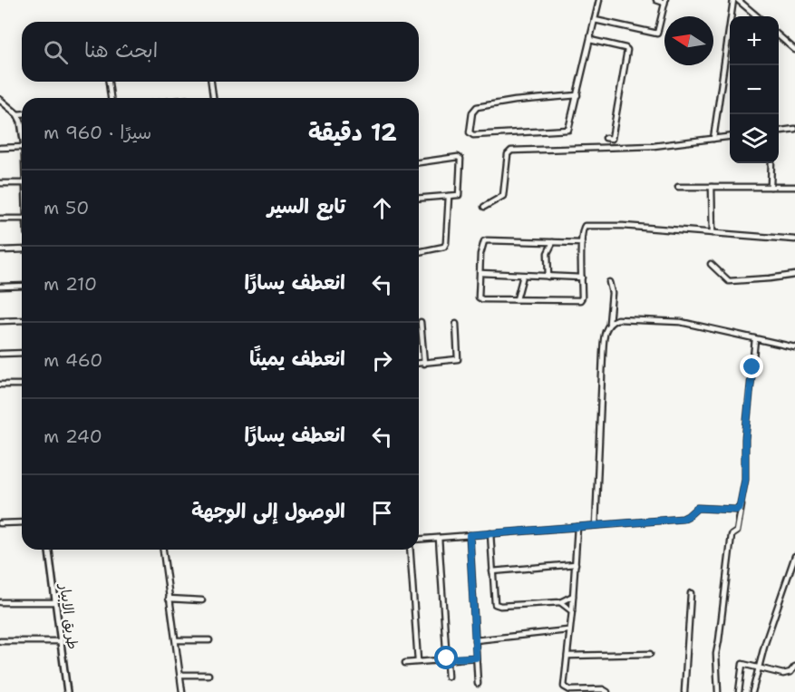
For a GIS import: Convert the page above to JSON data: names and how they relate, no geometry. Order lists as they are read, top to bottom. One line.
{"streets":{"main road":["طريق الابيار"]},"north":"left","page":{"map_buttons":["+","−"],"search":"ابحث هنا","heading":["12 دقيقة","سيرًا · 960 m"],"list":[["تابع السير","50 m"],["انعطف يسارًا","210 m"],["انعطف يمينًا","460 m"],["انعطف يسارًا","240 m"],"الوصول إلى الوجهة"]}}
